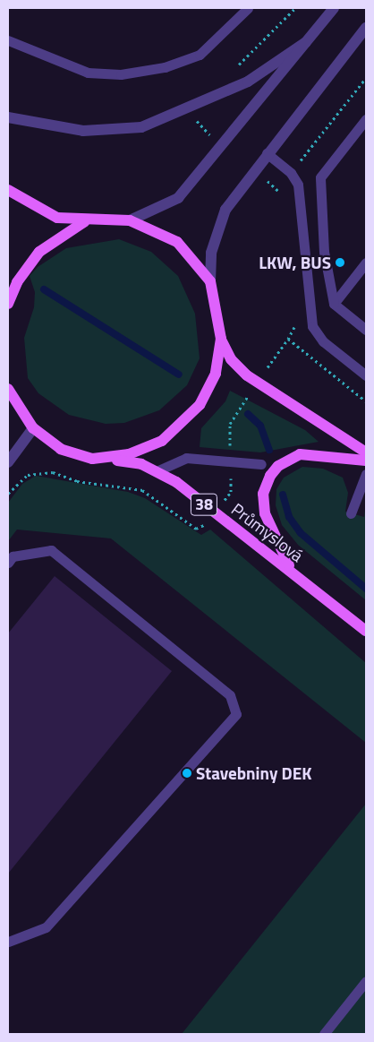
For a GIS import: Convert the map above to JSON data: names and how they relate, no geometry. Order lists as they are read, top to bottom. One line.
{"streets":{"main road":["38","Průmyslová"]},"crossings":[["38","Průmyslová"]],"places":["LKW, BUS","Stavebniny DEK"]}
